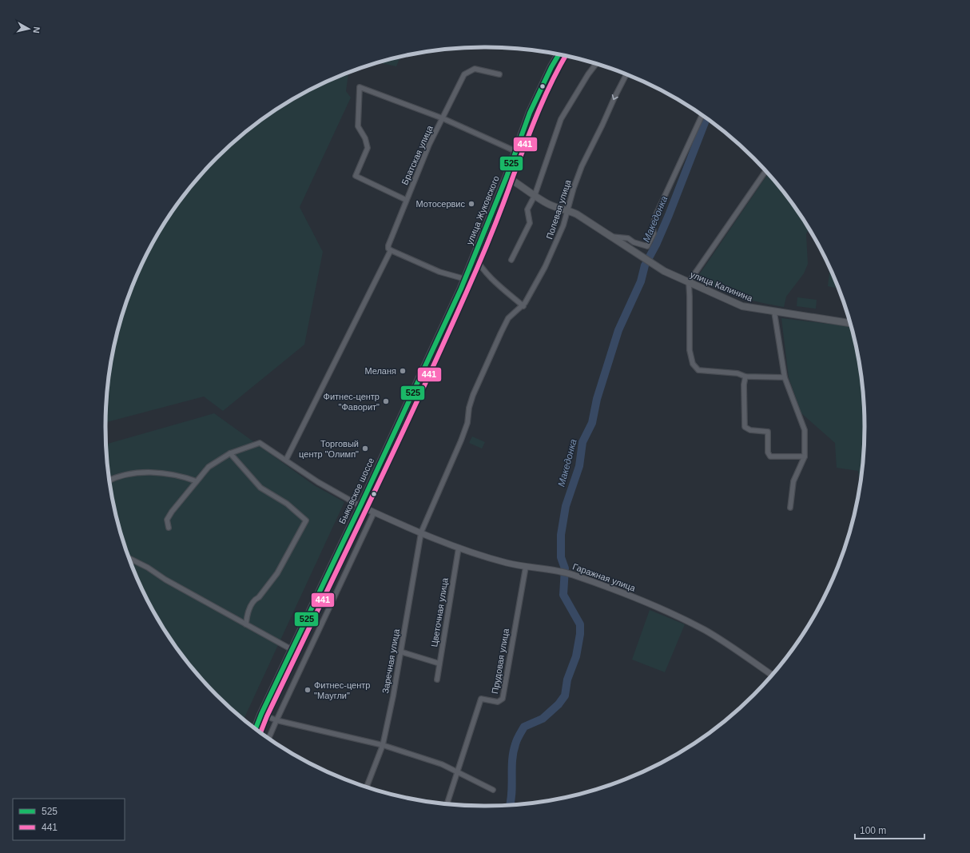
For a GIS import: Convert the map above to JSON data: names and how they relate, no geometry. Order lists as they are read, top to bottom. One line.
{"streets":{"main road":["улица Жуковского","улица Калинина","Быковское шоссе"],"street":["Братская улица","Полевая улица","Гаражная улица","Цветочная улица","Заречная улица","Прудовая улица"]},"crossings":[["Полевая улица","улица Калинина"],["Полевая улица","Гаражная улица"],["Полевая улица","Заречная улица"],["улица Жуковского","улица Калинина"],["улица Жуковского","Быковское шоссе"],["Быковское шоссе","Гаражная улица"],["Гаражная улица","Цветочная улица"],["Гаражная улица","Заречная улица"],["Гаражная улица","Прудовая улица"]],"water":["Македонка"],"places":["Мотосервис","Меланя","Фитнес-центр \"Фаворит\"","Торговый центр \"Олимп\"","Фитнес-центр \"Маугли\""],"lines":["transit line 525","transit line 441"],"legend":["525","441"],"scale_bar":"100 m","north":"right"}
